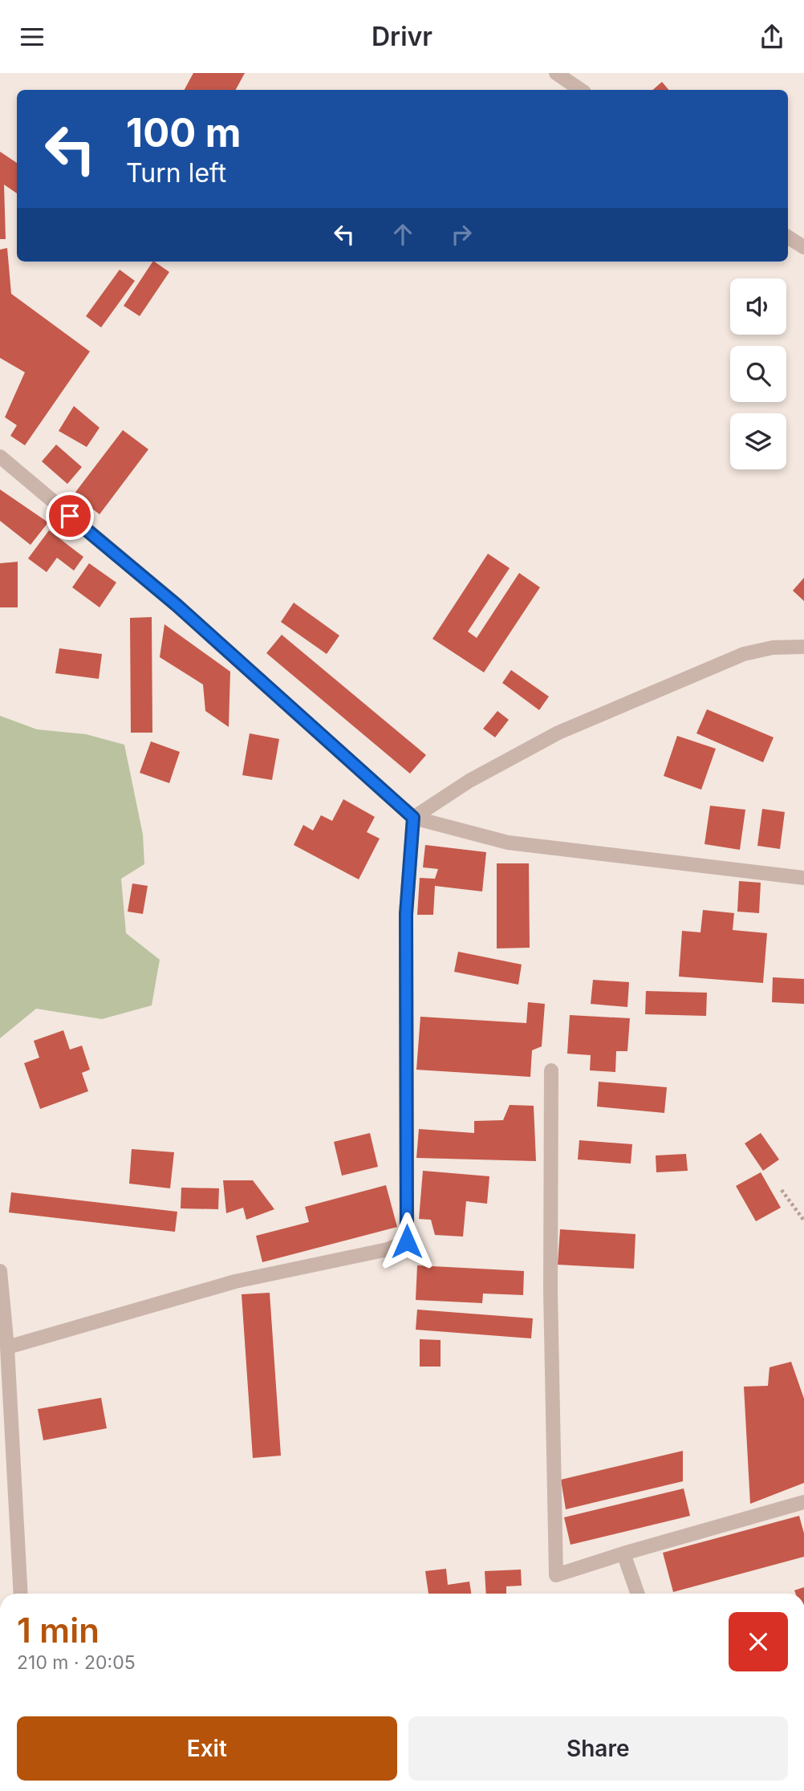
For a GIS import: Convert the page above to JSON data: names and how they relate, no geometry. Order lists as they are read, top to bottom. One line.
{"page":{"header":"Drivr","turn":["100 m","Turn left"],"heading":["1 min","210 m · 20:05"],"buttons":["Exit","Share"]}}
